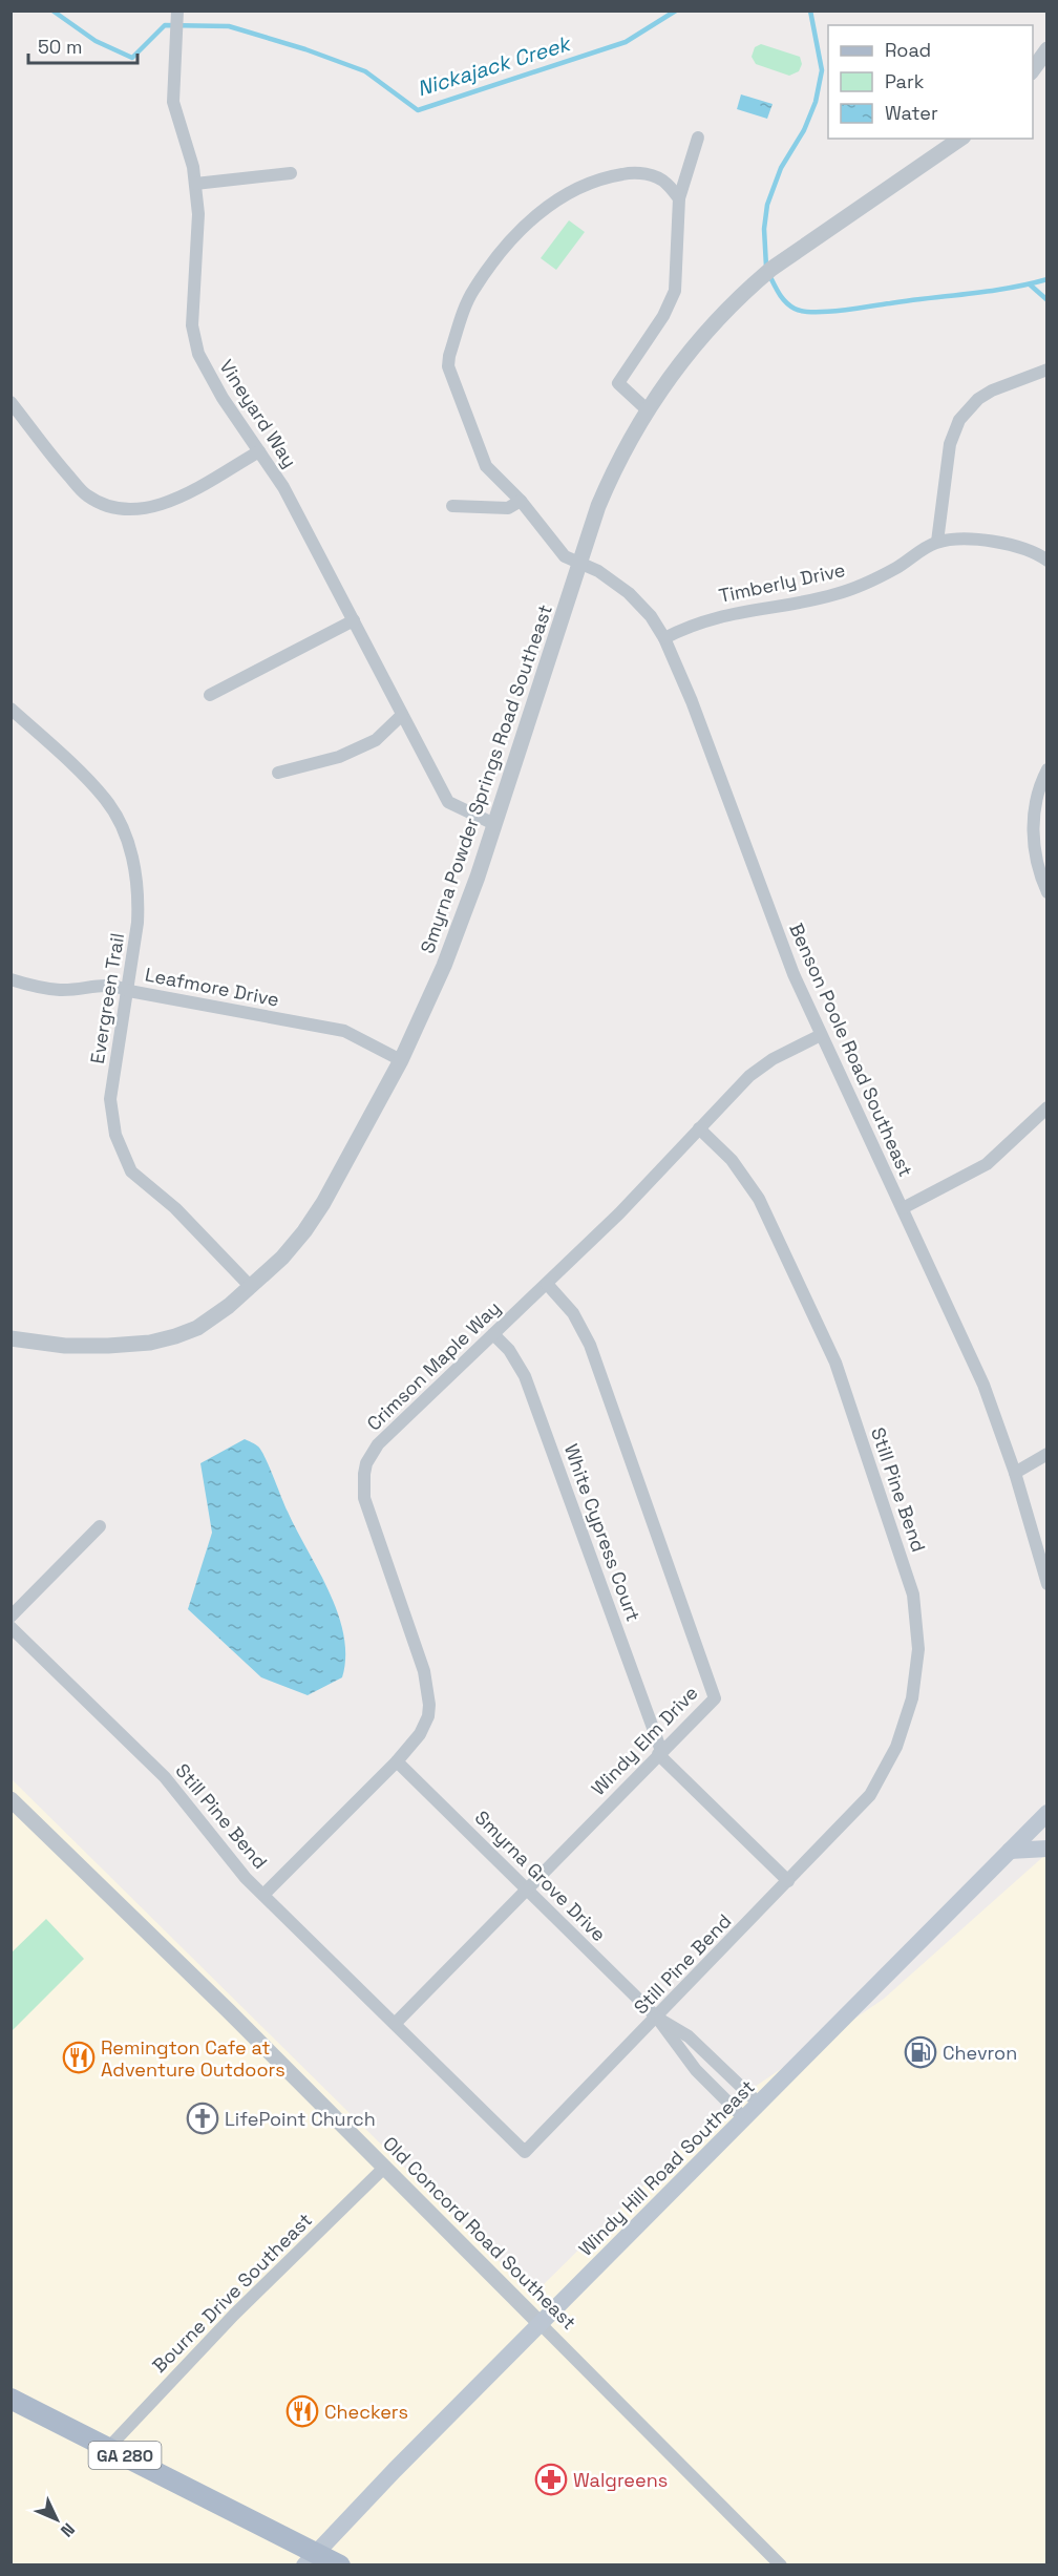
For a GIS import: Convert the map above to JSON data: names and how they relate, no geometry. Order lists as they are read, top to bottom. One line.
{"streets":{"main road":["Windy Hill Road Southeast","GA 280"],"street":["Vineyard Way","Timberly Drive","Smyrna Powder Springs Road Southeast","Leafmore Drive","Evergreen Trail","Benson Poole Road Southeast","Crimson Maple Way","Still Pine Bend","White Cypress Court","Windy Elm Drive","Smyrna Grove Drive","Old Concord Road Southeast","Bourne Drive Southeast"]},"crossings":[["Vineyard Way","Smyrna Powder Springs Road Southeast"],["Timberly Drive","Benson Poole Road Southeast"],["Smyrna Powder Springs Road Southeast","Leafmore Drive"],["Smyrna Powder Springs Road Southeast","Evergreen Trail"],["Smyrna Powder Springs Road Southeast","Benson Poole Road Southeast"],["Leafmore Drive","Evergreen Trail"],["Benson Poole Road Southeast","Crimson Maple Way"],["Crimson Maple Way","Still Pine Bend"],["Crimson Maple Way","White Cypress Court"],["Crimson Maple Way","Windy Elm Drive"],["Crimson Maple Way","Smyrna Grove Drive"],["Still Pine Bend","Windy Elm Drive"],["Still Pine Bend","Smyrna Grove Drive"],["White Cypress Court","Windy Elm Drive"],["Windy Elm Drive","Smyrna Grove Drive"],["Smyrna Grove Drive","Windy Hill Road Southeast"],["Windy Hill Road Southeast","Old Concord Road Southeast"],["Windy Hill Road Southeast","GA 280"],["Old Concord Road Southeast","Bourne Drive Southeast"],["Bourne Drive Southeast","GA 280"]],"water":["Nickajack Creek"],"places":{"fuel station":["Chevron"],"restaurant":["Remington Cafe at Adventure Outdoors","Checkers"],"church":["LifePoint Church"],"pharmacy":["Walgreens"]},"legend":["Road","Park","Water"],"scale_bar":"50 m","north":"bottom right"}
